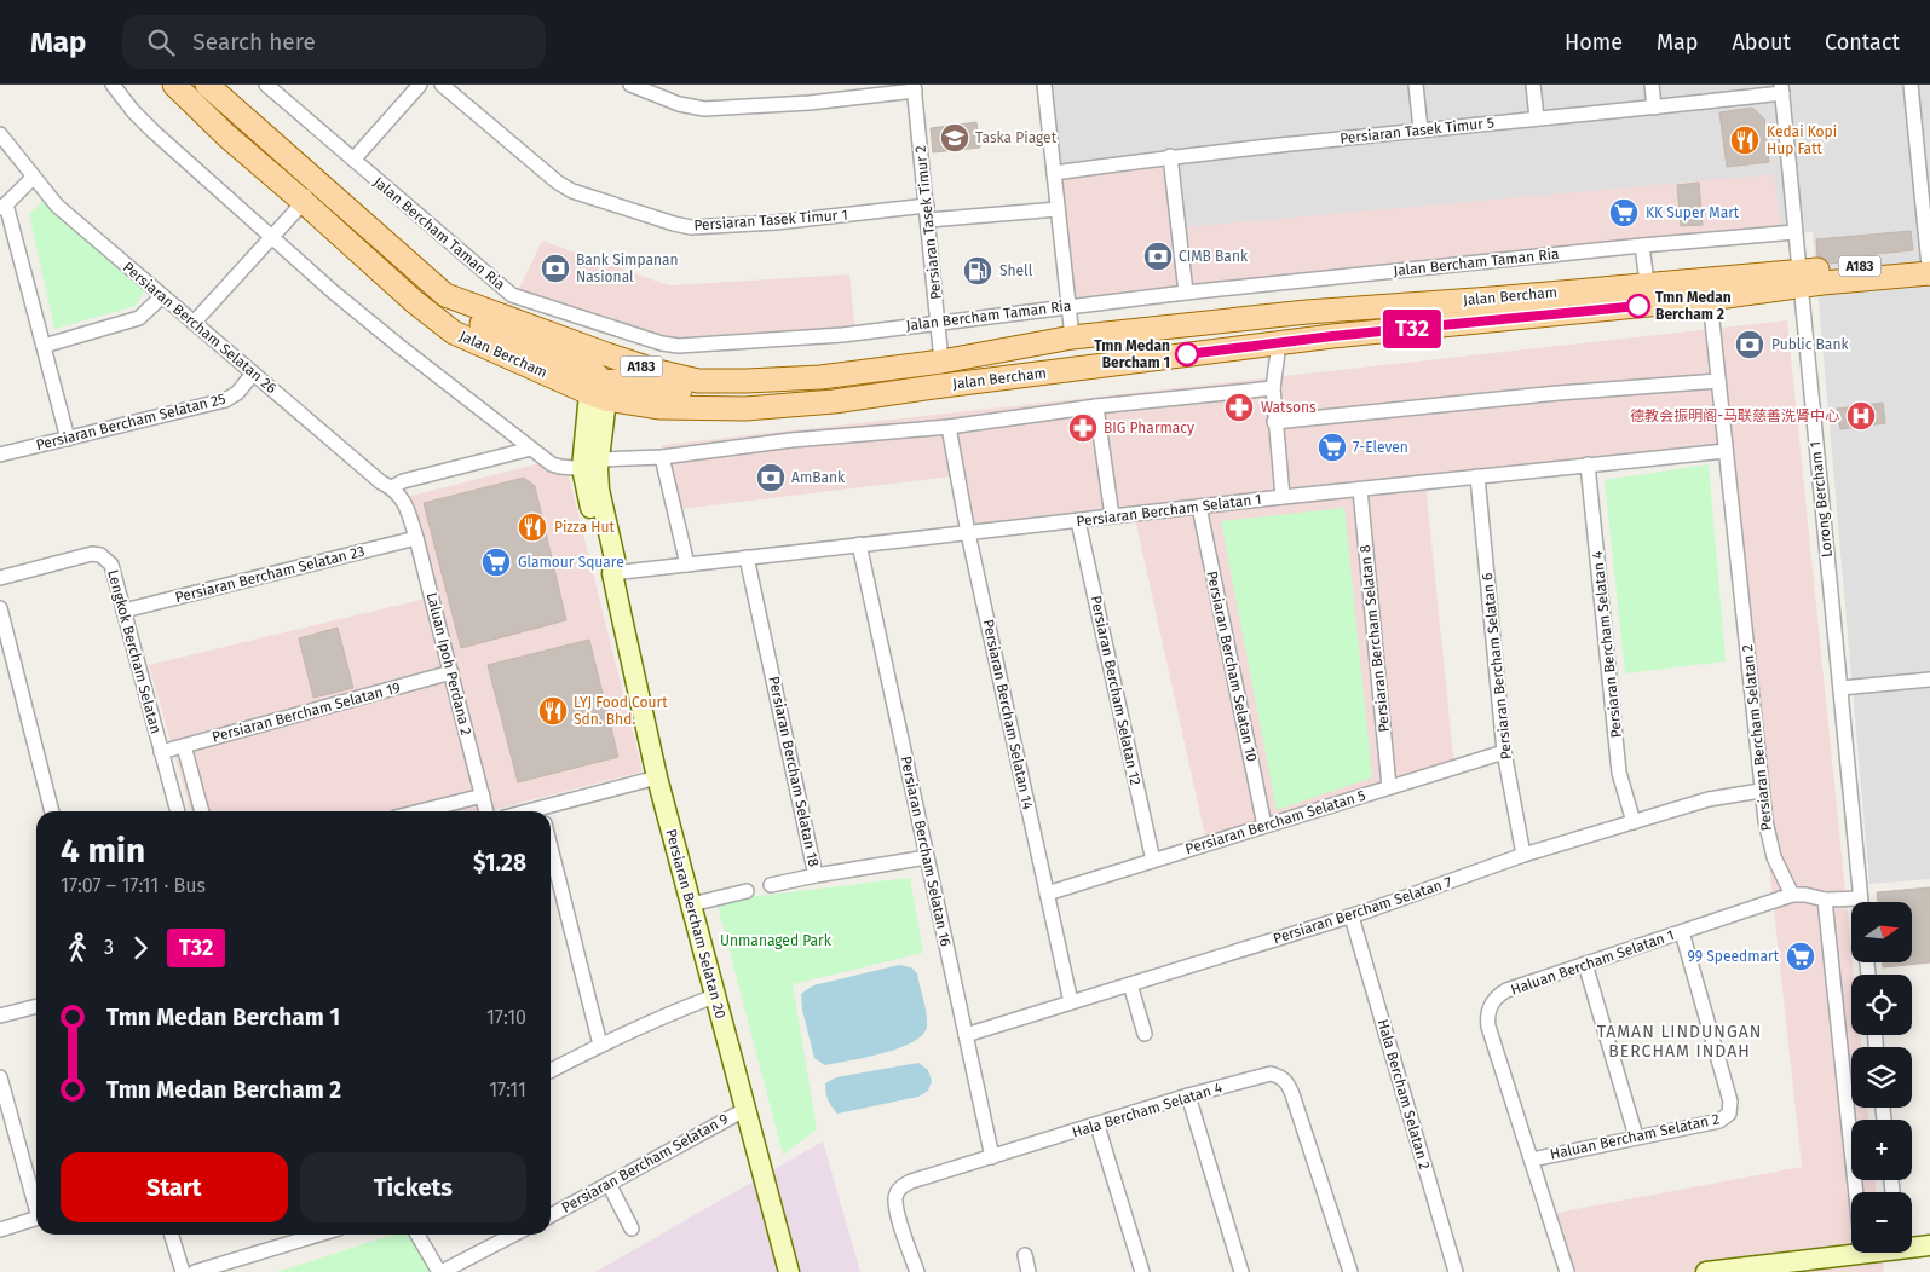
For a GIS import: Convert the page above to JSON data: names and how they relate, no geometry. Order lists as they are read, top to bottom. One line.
{"streets":{"main road":["A183","Jalan Bercham"],"street":["Persiaran Tasek Timur 5","Persiaran Tasek Timur 1","Persiaran Tasek Timur 2","Jalan Bercham Taman Ria","Persiaran Bercham Selatan 26","Persiaran Bercham Selatan 25","Lorong Bercham 1","Persiaran Bercham Selatan 1","Persiaran Bercham Selatan 23","Persiaran Bercham Selatan 8","Persiaran Bercham Selatan 4","Lengkok Bercham Selatan","Laluan Ipoh Perdana 2","Persiaran Bercham Selatan 10","Persiaran Bercham Selatan 6","Persiaran Bercham Selatan 12","Persiaran Bercham Selatan 19","Persiaran Bercham Selatan 14","Persiaran Bercham Selatan 2","Persiaran Bercham Selatan 18","Persiaran Bercham Selatan 5","Persiaran Bercham Selatan 16","Persiaran Bercham Selatan 7","Persiaran Bercham Selatan 20","Haluan Bercham Selatan 1","Hala Bercham Selatan 2","Hala Bercham Selatan 4","Haluan Bercham Selatan 2","Persiaran Bercham Selatan 9"]},"crossings":[["Persiaran Tasek Timur 5","Lorong Bercham 1"],["Persiaran Tasek Timur 1","Persiaran Tasek Timur 2"],["Persiaran Tasek Timur 2","Jalan Bercham Taman Ria"],["Persiaran Tasek Timur 2","Jalan Bercham"],["Jalan Bercham Taman Ria","Lorong Bercham 1"],["Jalan Bercham","Lorong Bercham 1"],["Jalan Bercham","Persiaran Bercham Selatan 2"],["Persiaran Bercham Selatan 26","Persiaran Bercham Selatan 25"],["Persiaran Bercham Selatan 26","Laluan Ipoh Perdana 2"],["Persiaran Bercham Selatan 1","Persiaran Bercham Selatan 8"],["Persiaran Bercham Selatan 1","Persiaran Bercham Selatan 4"],["Persiaran Bercham Selatan 1","Persiaran Bercham Selatan 10"],["Persiaran Bercham Selatan 1","Persiaran Bercham Selatan 6"],["Persiaran Bercham Selatan 1","Persiaran Bercham Selatan 12"],["Persiaran Bercham Selatan 1","Persiaran Bercham Selatan 14"],["Persiaran Bercham Selatan 1","Persiaran Bercham Selatan 2"],["Persiaran Bercham Selatan 1","Persiaran Bercham Selatan 18"],["Persiaran Bercham Selatan 1","Persiaran Bercham Selatan 16"],["Persiaran Bercham Selatan 1","Persiaran Bercham Selatan 20"],["Persiaran Bercham Selatan 23","Lengkok Bercham Selatan"],["Persiaran Bercham Selatan 23","Laluan Ipoh Perdana 2"],["Persiaran Bercham Selatan 8","Persiaran Bercham Selatan 5"],["Persiaran Bercham Selatan 4","Persiaran Bercham Selatan 7"],["Lengkok Bercham Selatan","Persiaran Bercham Selatan 19"],["Laluan Ipoh Perdana 2","Persiaran Bercham Selatan 19"],["Persiaran Bercham Selatan 10","Persiaran Bercham Selatan 5"],["Persiaran Bercham Selatan 6","Persiaran Bercham Selatan 5"],["Persiaran Bercham Selatan 6","Persiaran Bercham Selatan 7"],["Persiaran Bercham Selatan 12","Persiaran Bercham Selatan 5"],["Persiaran Bercham Selatan 14","Persiaran Bercham Selatan 5"],["Persiaran Bercham Selatan 14","Persiaran Bercham Selatan 7"],["Persiaran Bercham Selatan 2","Persiaran Bercham Selatan 7"],["Persiaran Bercham Selatan 2","Haluan Bercham Selatan 1"],["Persiaran Bercham Selatan 18","Persiaran Bercham Selatan 16"],["Persiaran Bercham Selatan 16","Persiaran Bercham Selatan 7"],["Persiaran Bercham Selatan 16","Hala Bercham Selatan 4"],["Persiaran Bercham Selatan 7","Hala Bercham Selatan 2"],["Persiaran Bercham Selatan 20","Persiaran Bercham Selatan 9"],["Haluan Bercham Selatan 1","Haluan Bercham Selatan 2"]],"districts":["TAMAN LINDUNGAN BERCHAM INDAH"],"parks":["Unmanaged Park"],"places":{"school or university":["Taska Piaget"],"restaurant":["Kedai Kopi Hup Fatt","Pizza Hut","LYJ Food Court Sdn. Bhd."],"supermarket":["KK Super Mart","7-Eleven","Glamour Square","99 Speedmart"],"bank":["CIMB Bank","Bank Simpanan Nasional","Public Bank","AmBank"],"fuel station":["Shell"],"other":["Tmn Medan Bercham 2","Tmn Medan Bercham 1"],"pharmacy":["Watsons","BIG Pharmacy"],"hospital":["德教会振明阁-马联慈善洗肾中心"]},"lines":["bus line T32"],"north":"right","page":{"header":"Map","search":"Search here","nav":["Home","Map","About","Contact"],"on_map":"T32","heading":["4 min","17:07 – 17:11 · Bus","$1.28"],"map_buttons":["+","−"],"legs":["3","T32"],"list":[{"name":"Tmn Medan Bercham 1","value":"17:10"},{"name":"Tmn Medan Bercham 2","value":"17:11"}],"buttons":["Start","Tickets"]}}
